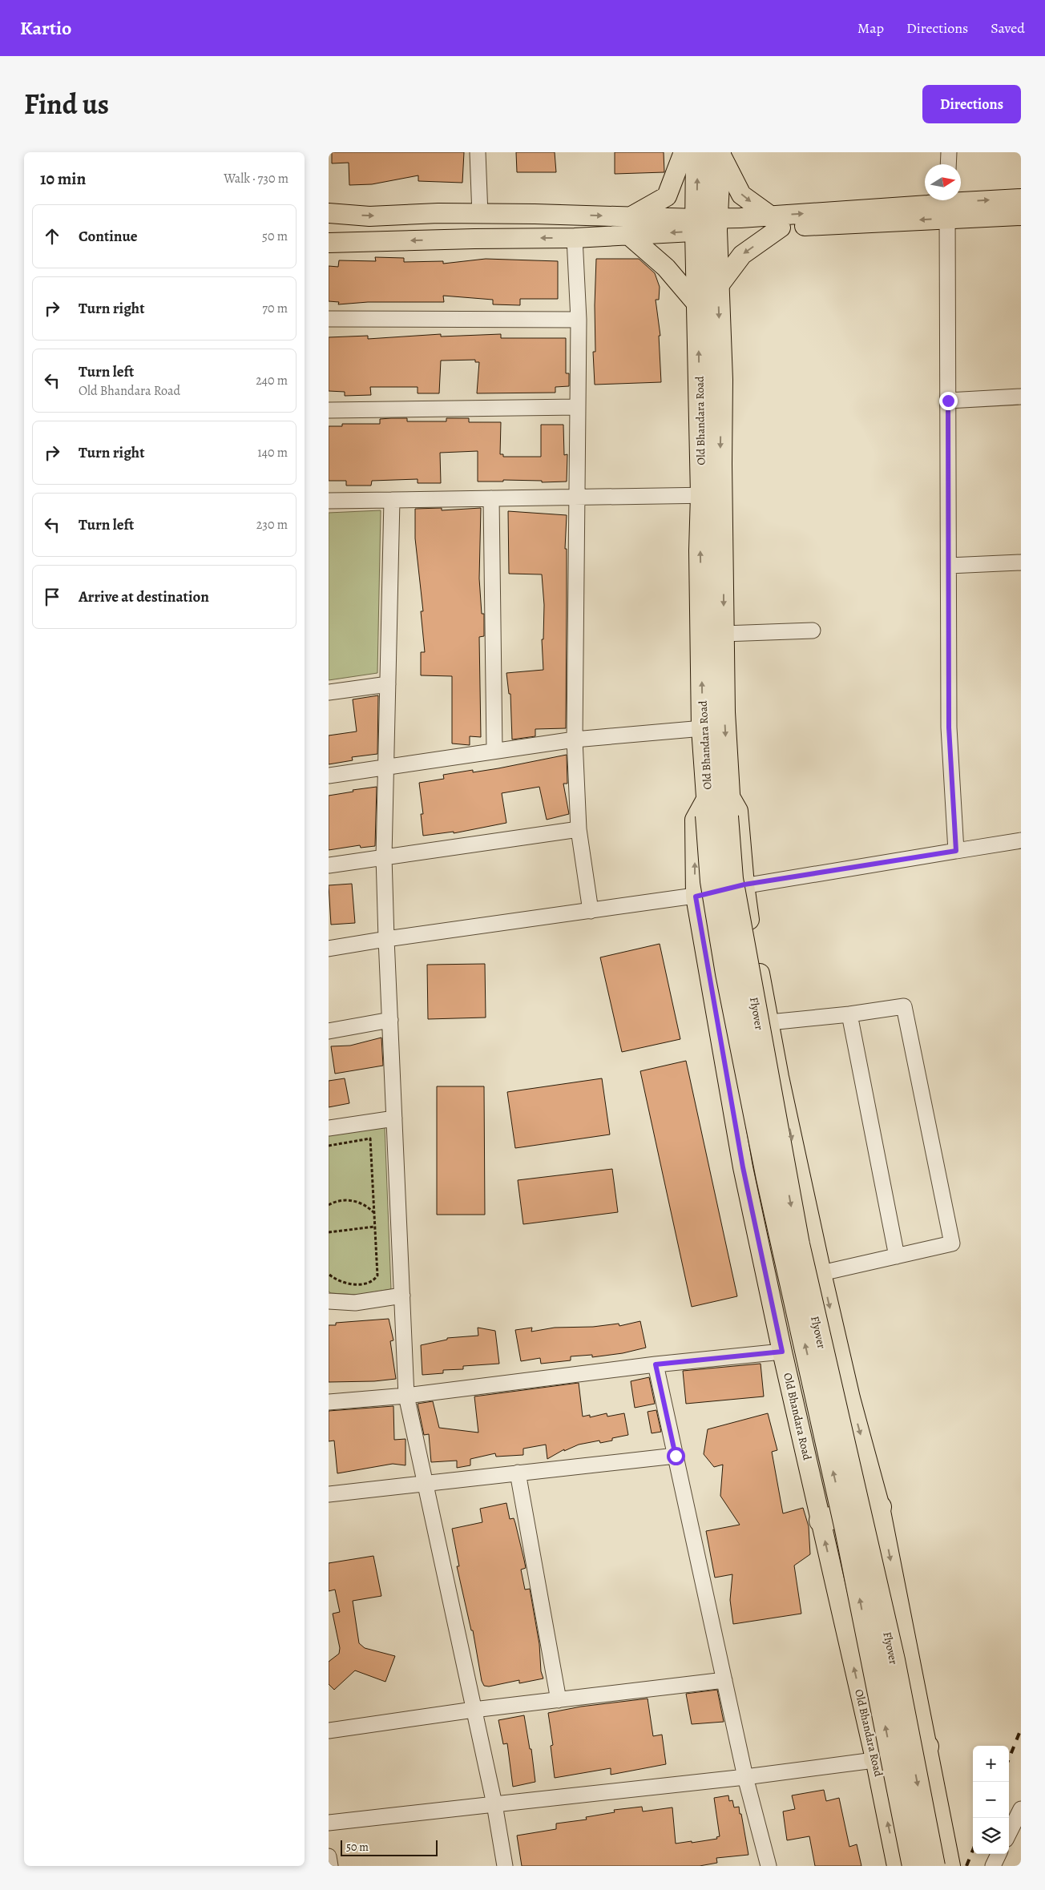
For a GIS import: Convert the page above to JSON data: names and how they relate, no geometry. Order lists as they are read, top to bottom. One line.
{"streets":{"highway":["Old Bhandara Road","Flyover"]},"crossings":[["Old Bhandara Road","Flyover"]],"scale_bar":"50 m","north":"right","page":{"header":"Kartio","nav":["Map","Directions","Saved"],"title":"Find us","buttons":"Directions","heading":["10 min","Walk · 730 m"],"list":[["Continue","50 m"],["Turn right","70 m"],["Turn left","Old Bhandara Road","240 m"],["Turn right","140 m"],["Turn left","230 m"],"Arrive at destination"],"map_buttons":["+","−"],"scale":"50 m"}}
